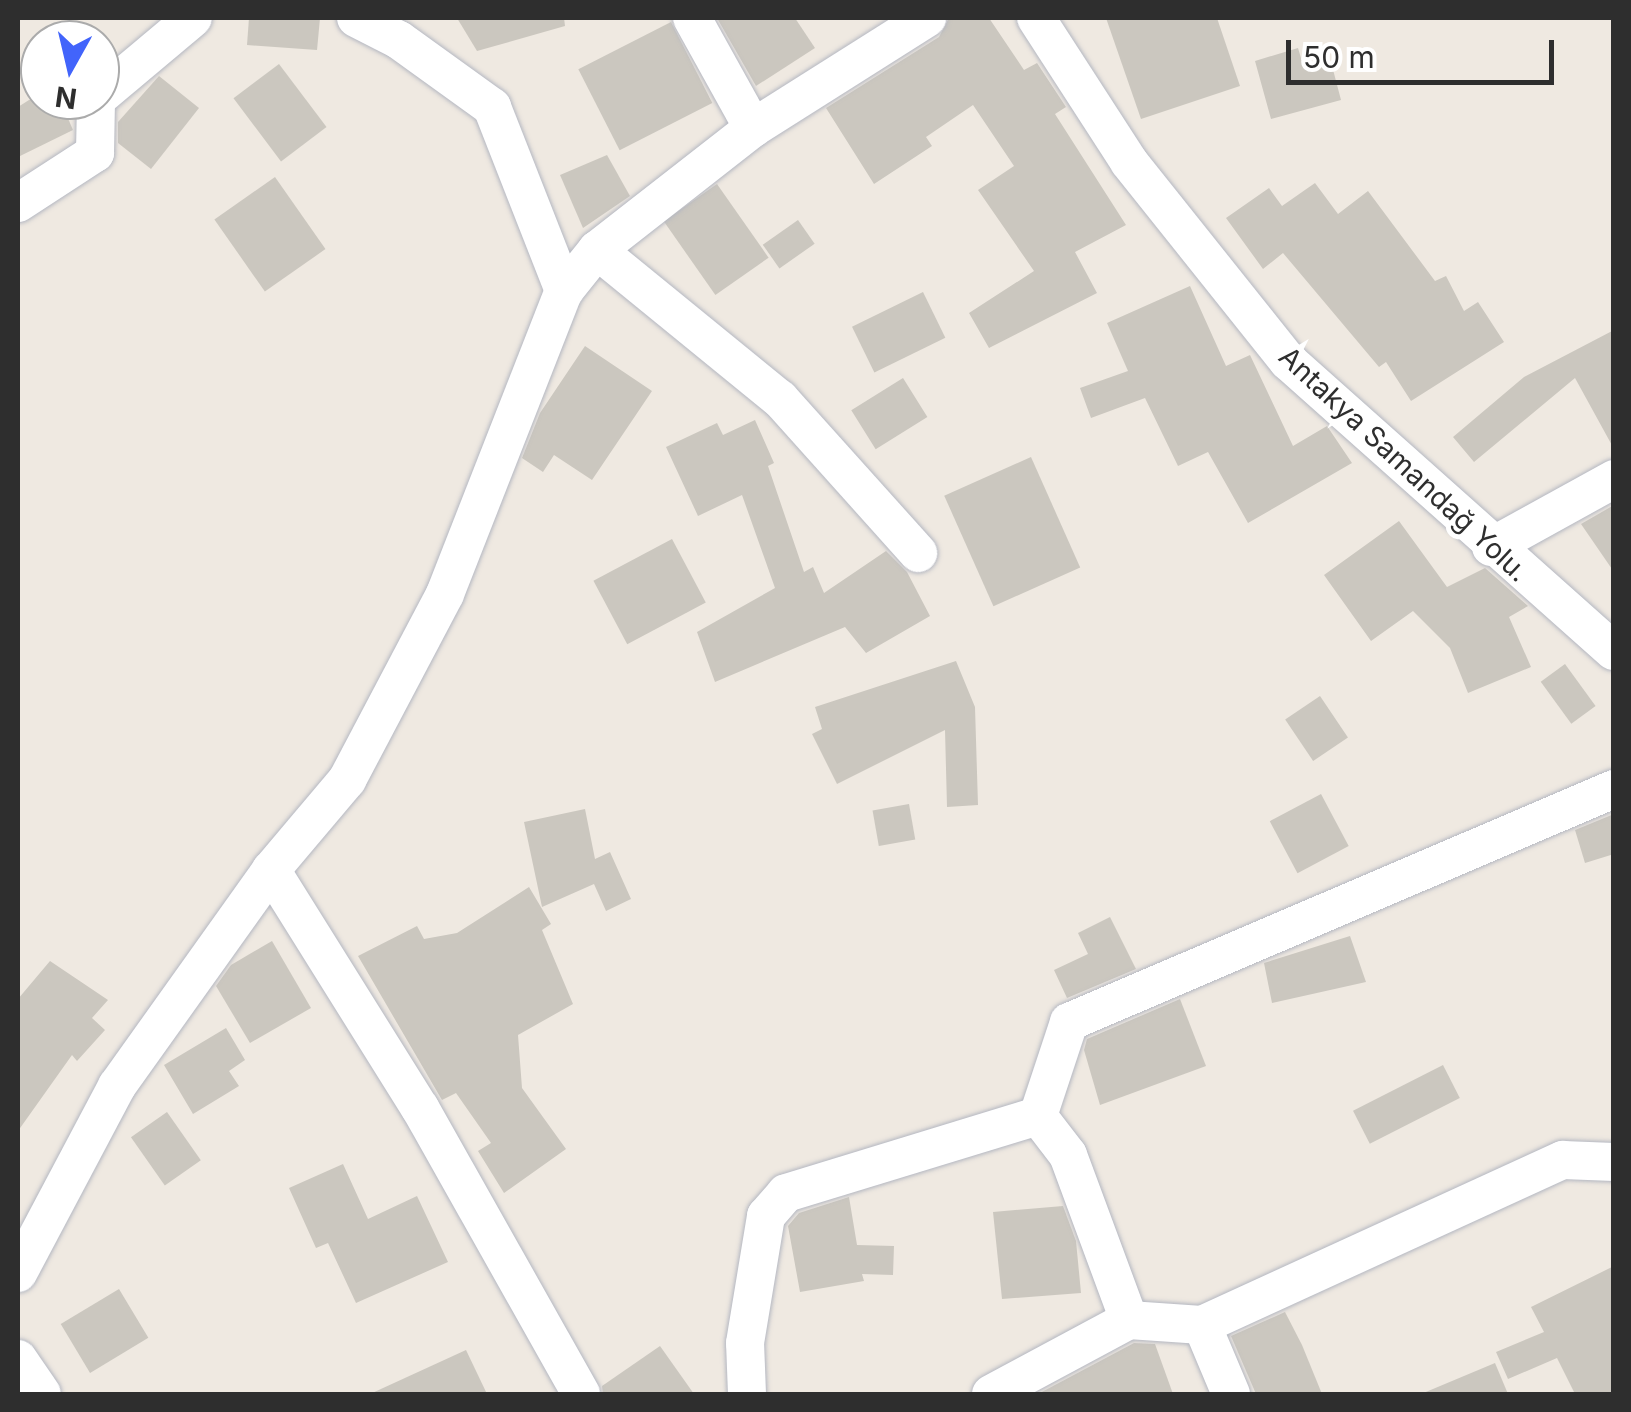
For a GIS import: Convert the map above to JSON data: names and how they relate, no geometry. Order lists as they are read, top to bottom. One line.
{"streets":{"street":["Antakya Samandağ Yolu."]},"scale_bar":"50 m","north":"bottom"}
